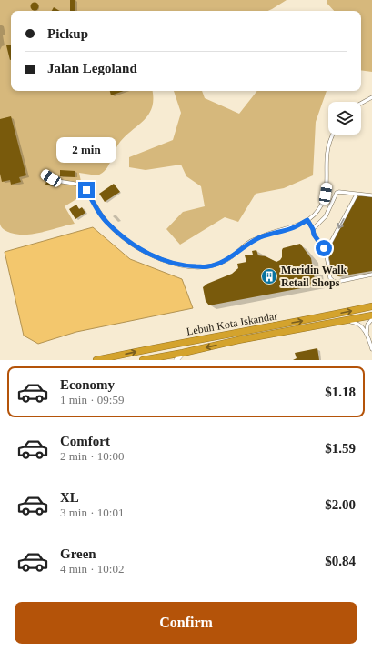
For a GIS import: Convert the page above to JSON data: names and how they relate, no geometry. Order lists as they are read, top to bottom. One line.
{"streets":{"highway":["Lebuh Kota Iskandar"]},"places":{"building":["Meridin Walk Retail Shops"]},"page":{"banner":["Pickup","Jalan Legoland"],"bubble":"2 min","list":[{"name":"Economy","note":"1 min · 09:59","value":"$1.18"},{"name":"Comfort","note":"2 min · 10:00","value":"$1.59"},{"name":"XL","note":"3 min · 10:01","value":"$2.00"},{"name":"Green","note":"4 min · 10:02","value":"$0.84"}],"buttons":"Confirm"}}
